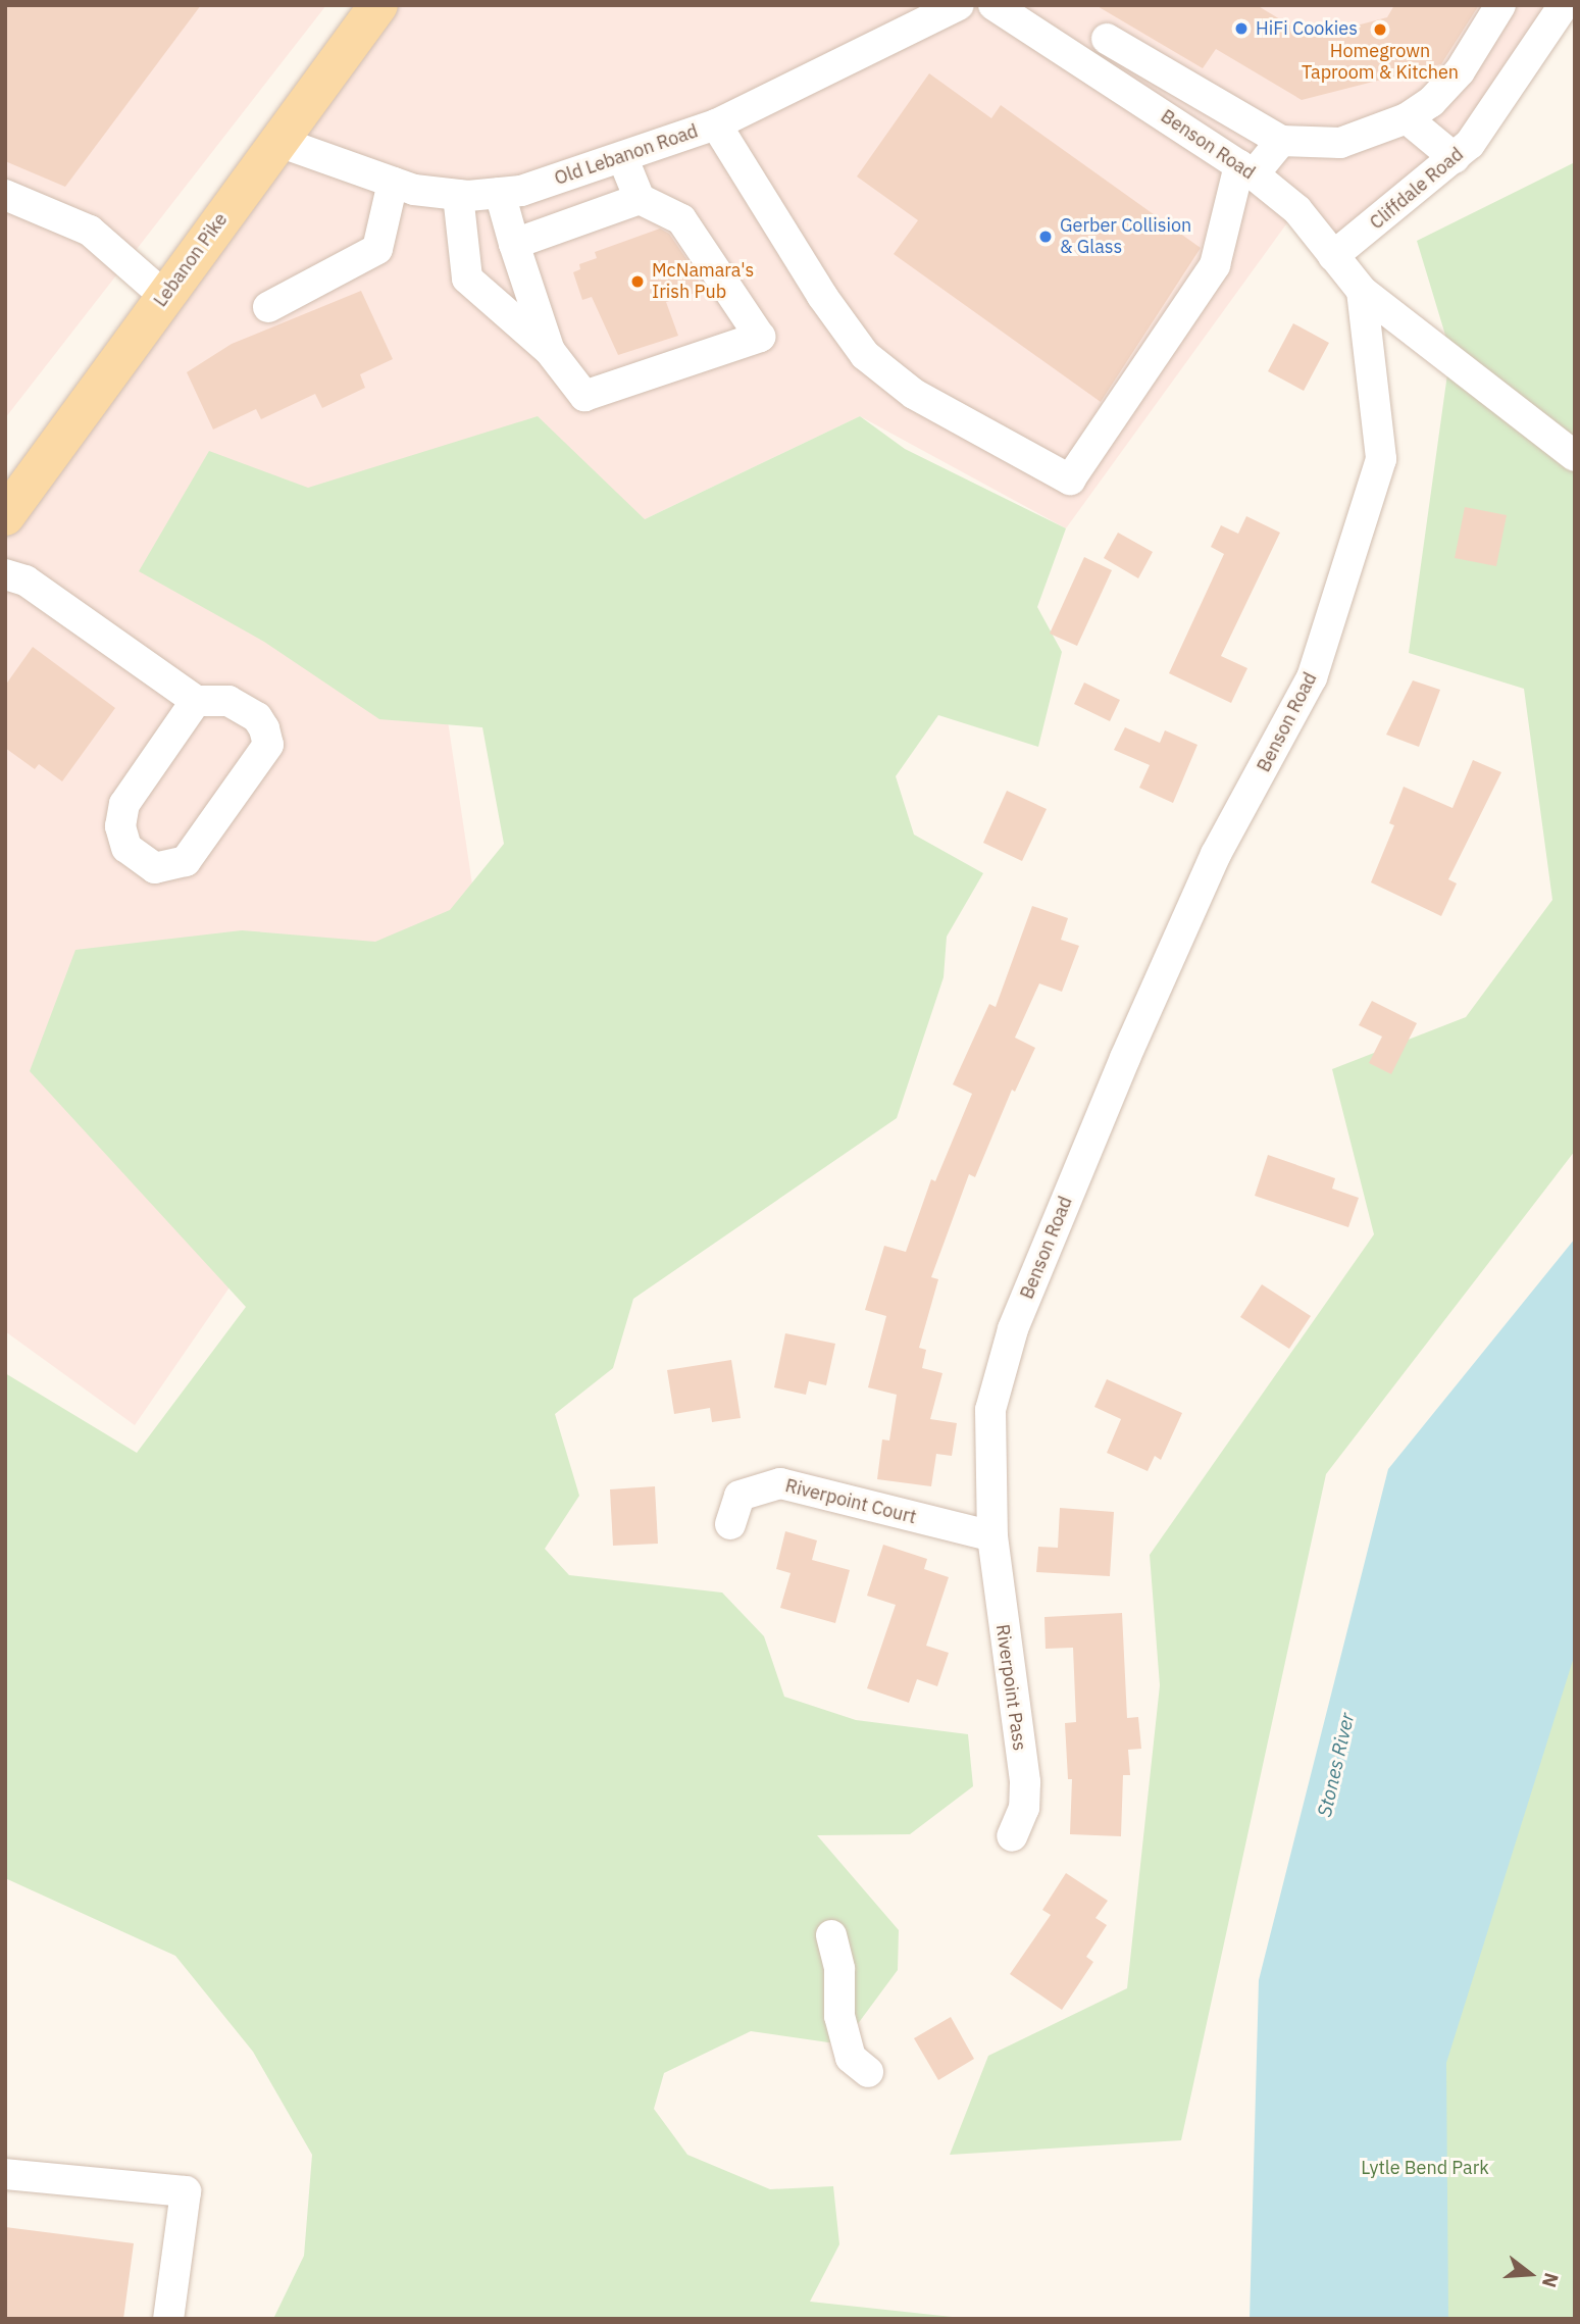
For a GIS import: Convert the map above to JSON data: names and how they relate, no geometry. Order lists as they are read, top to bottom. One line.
{"streets":{"main road":["Lebanon Pike"],"street":["Benson Road","Old Lebanon Road","Cliffdale Road","Riverpoint Court","Riverpoint Pass"]},"crossings":[["Benson Road","Cliffdale Road"],["Benson Road","Riverpoint Court"],["Benson Road","Riverpoint Pass"],["Old Lebanon Road","Lebanon Pike"],["Riverpoint Court","Riverpoint Pass"]],"water":["Stones River"],"parks":["Lytle Bend Park"],"places":["HiFi Cookies","Homegrown Taproom & Kitchen","Gerber Collision & Glass","McNamara's Irish Pub"],"north":"right"}
